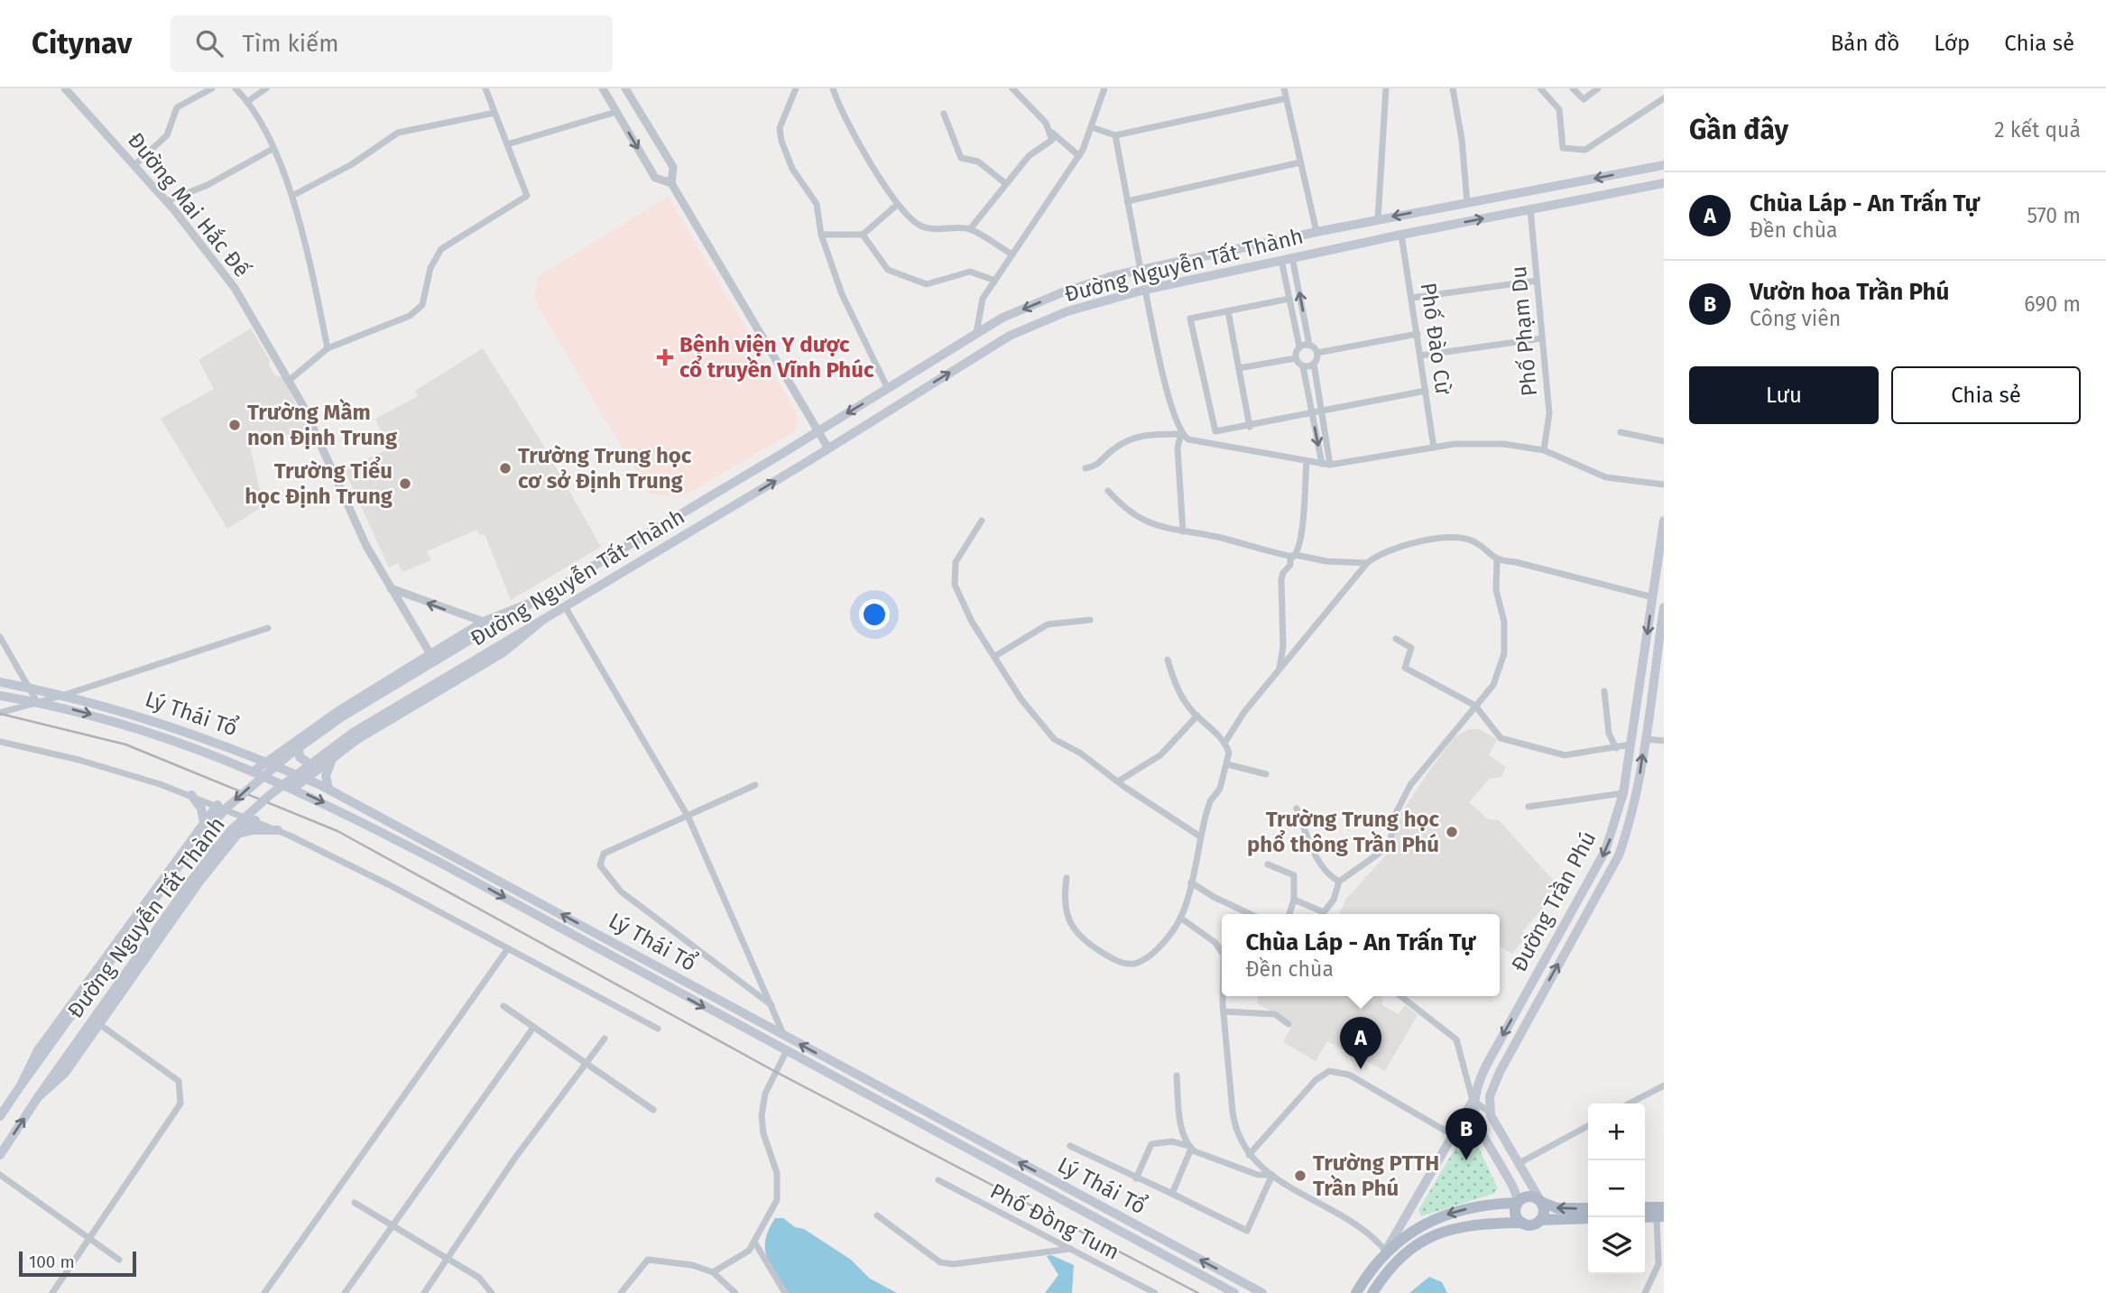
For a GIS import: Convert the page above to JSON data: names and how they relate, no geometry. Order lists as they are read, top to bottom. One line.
{"streets":{"main road":["Đường Nguyễn Tất Thành","Lý Thái Tổ","Đường Trần Phú"],"street":["Đường Mai Hắc Đế","Phố Phạm Du","Phố Đào Cừ","Phố Đồng Tum"]},"crossings":[["Đường Nguyễn Tất Thành","Phố Phạm Du"],["Đường Nguyễn Tất Thành","Phố Đào Cừ"]],"places":{"health":["Bệnh viện Y dược cổ truyền Vĩnh Phúc"],"other":["Trường Mầm non Định Trung","Trường Trung học cơ sở Định Trung","Trường Tiểu học Định Trung","Trường Trung học phổ thông Trần Phú","Trường PTTH Trần Phú"]},"scale_bar":"100 m","page":{"header":"Citynav","search":"Tìm kiếm","nav":["Bản đồ","Lớp","Chia sẻ"],"heading":["Gần đây","2 kết quả"],"list":[{"mark":"A","name":"Chùa Láp - An Trấn Tự","note":"Đền chùa","value":"570 m"},{"mark":"B","name":"Vườn hoa Trần Phú","note":"Công viên","value":"690 m"}],"buttons":["Lưu","Chia sẻ"],"popup":["Chùa Láp - An Trấn Tự","Đền chùa"],"pins":["A","B"],"map_buttons":["+","−"],"scale":"100 m"}}
